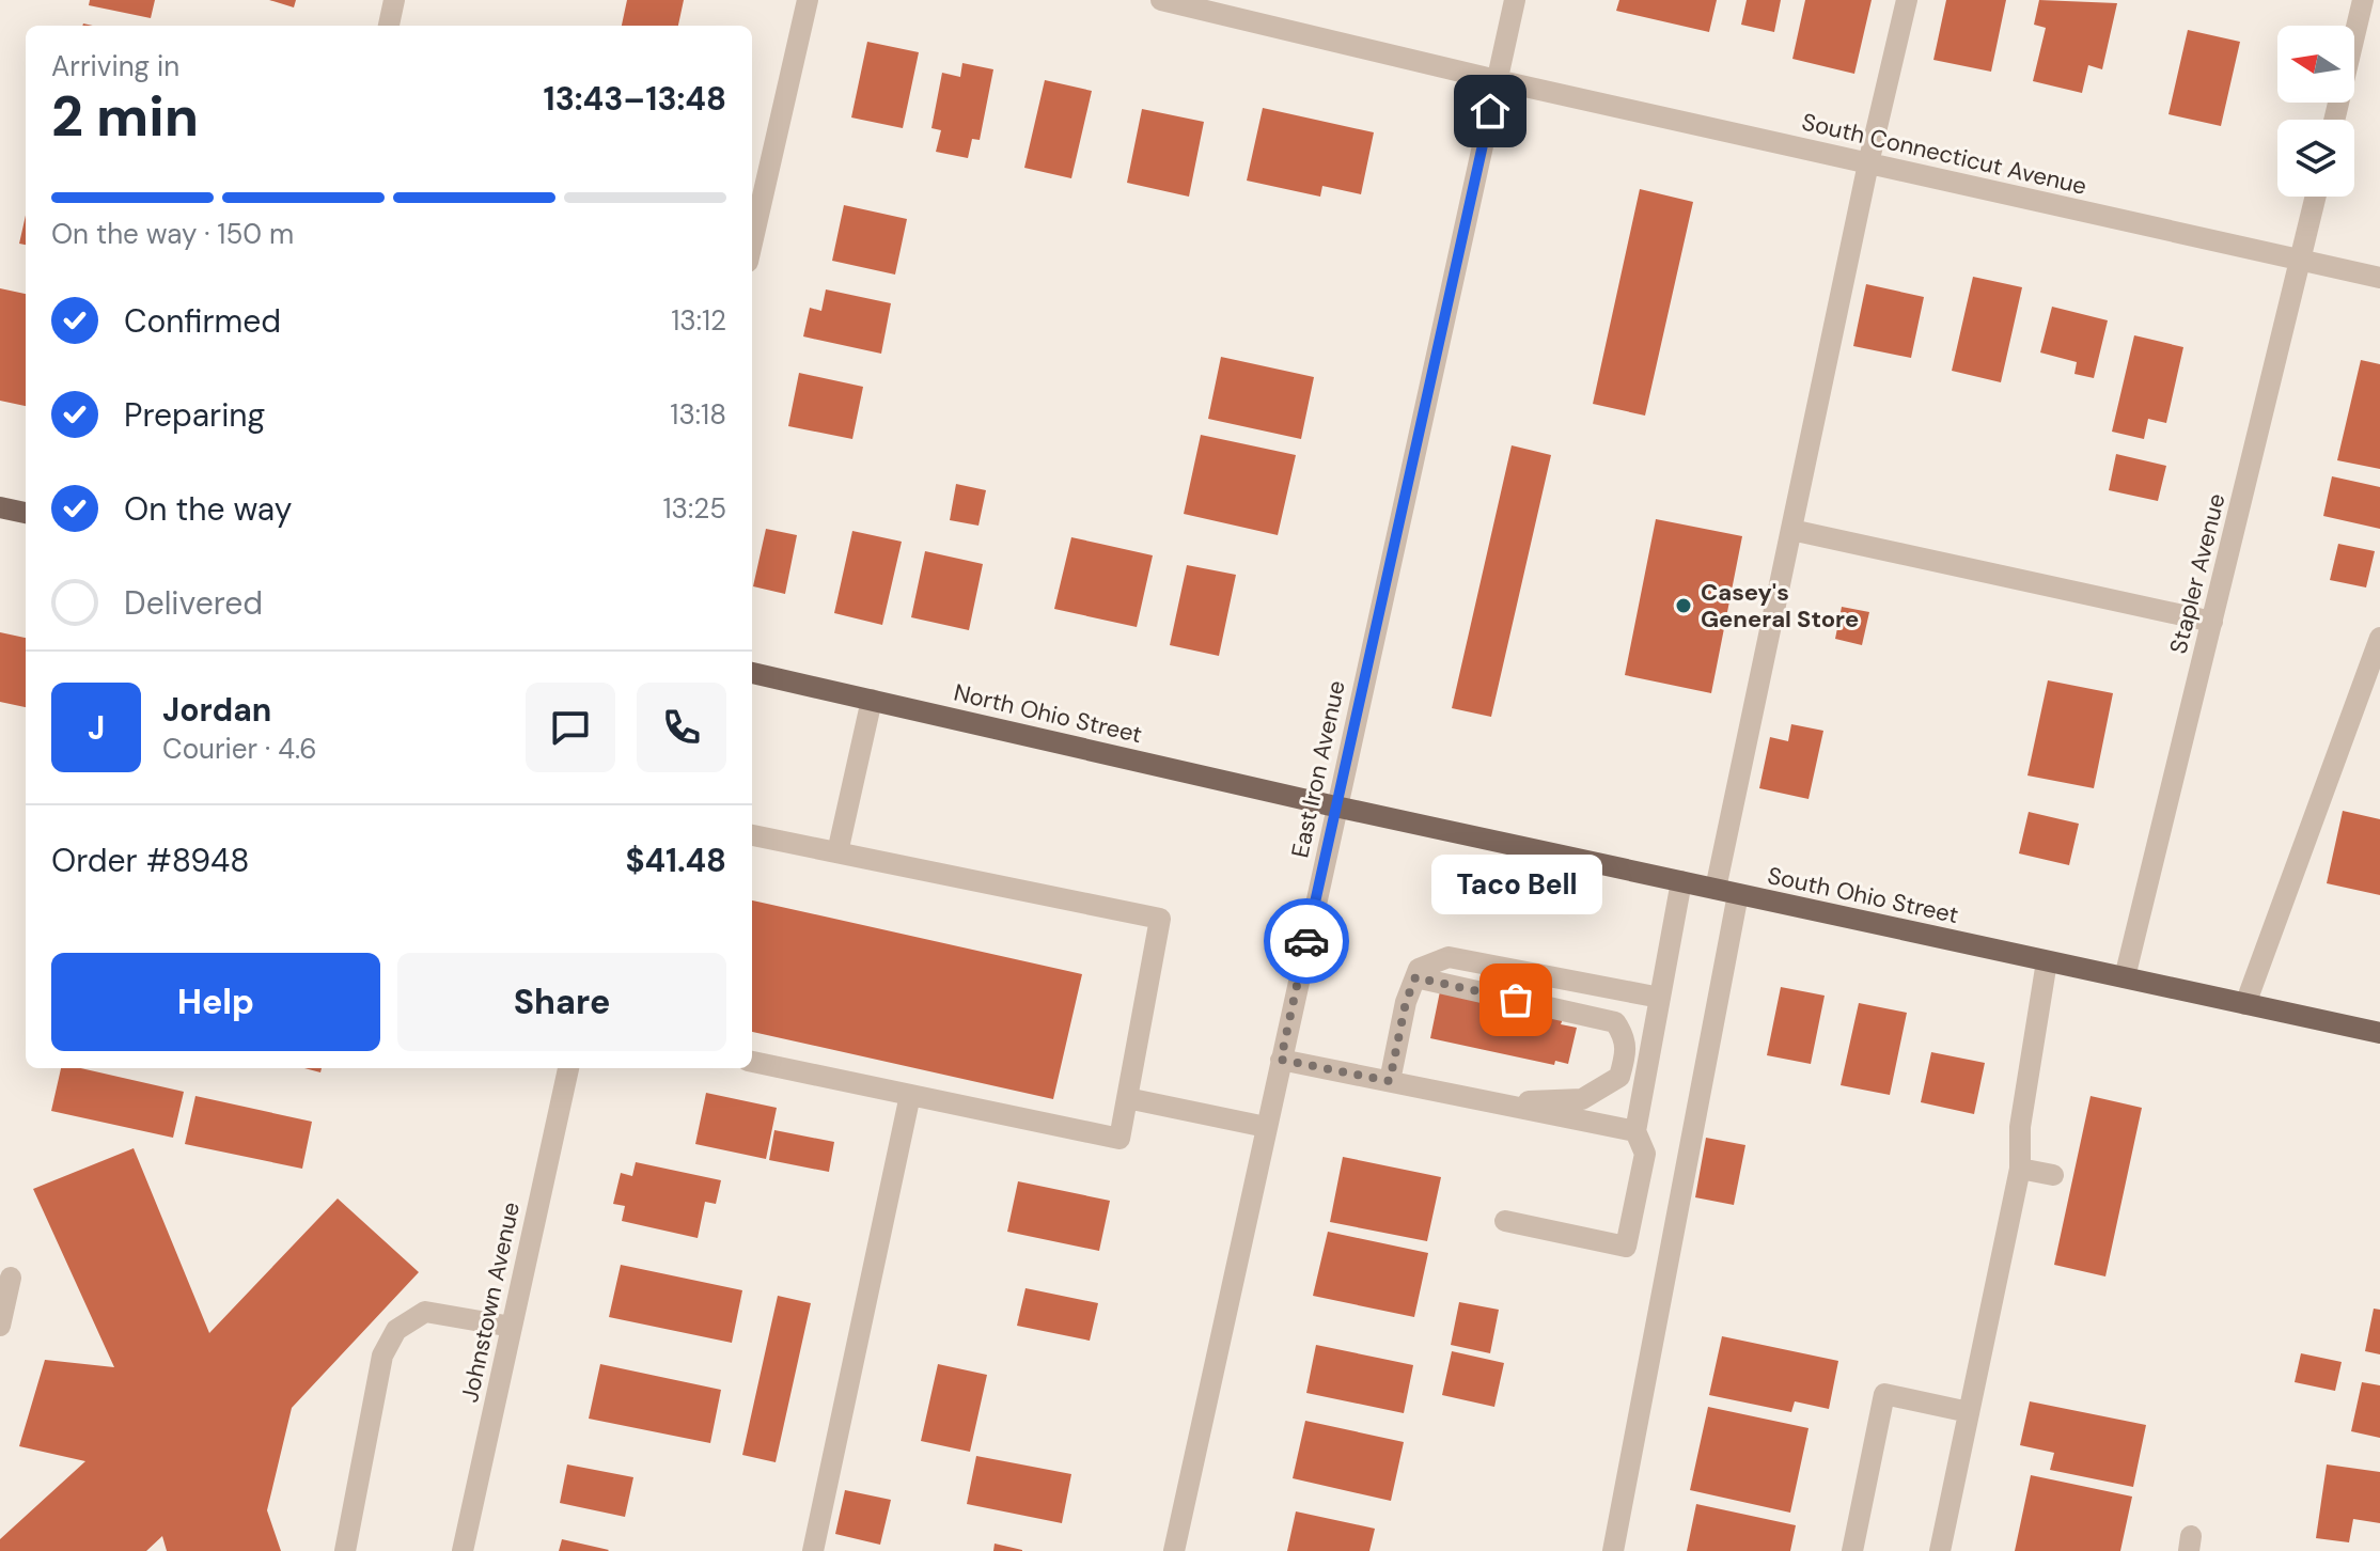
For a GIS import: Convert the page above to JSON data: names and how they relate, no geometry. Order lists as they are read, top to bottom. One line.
{"streets":{"main road":["North Ohio Street","South Ohio Street"],"street":["South Connecticut Avenue","Stapler Avenue","East Iron Avenue","Johnstown Avenue"]},"crossings":[["South Connecticut Avenue","Stapler Avenue"],["South Connecticut Avenue","East Iron Avenue"],["Stapler Avenue","South Ohio Street"],["North Ohio Street","East Iron Avenue"],["North Ohio Street","South Ohio Street"],["East Iron Avenue","South Ohio Street"]],"places":["Casey's General Store","Taco Bell"],"north":"left","page":{"heading":["2 min","Arriving in","13:43–13:48"],"panel":["Jordan","Courier · 4.6","Order #8948","$41.48"],"bar":"On the way · 150 m","list":[["Confirmed","13:12"],["Preparing","13:18"],["On the way","13:25"],"Delivered"],"round":"J","bubble":"Taco Bell","buttons":["Help","Share"]}}
